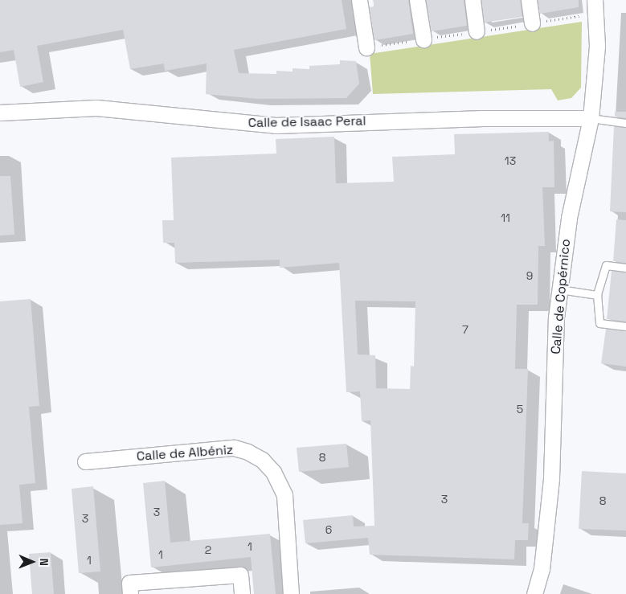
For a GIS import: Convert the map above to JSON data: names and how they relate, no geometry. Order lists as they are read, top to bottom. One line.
{"streets":{"street":["Calle de Isaac Peral","Calle de Copérnico","Calle de Albéniz"]},"crossings":[["Calle de Isaac Peral","Calle de Copérnico"]],"house_numbers":["13","11","9","7","5","8","3","8","3","3","6","1","2","1","1"],"north":"right"}
